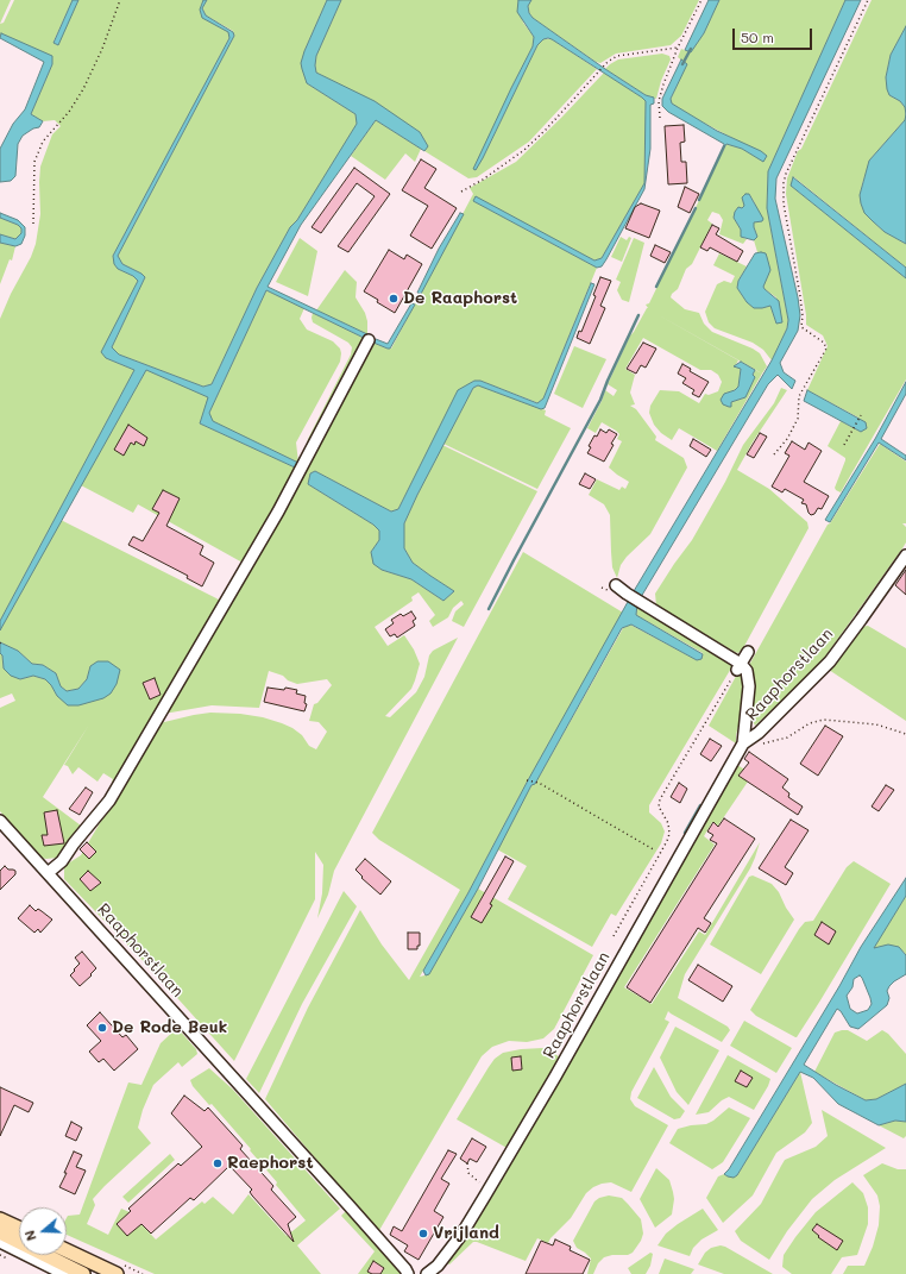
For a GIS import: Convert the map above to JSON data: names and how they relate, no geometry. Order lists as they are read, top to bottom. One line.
{"streets":{"street":["Raaphorstlaan"]},"places":["De Raaphorst","De Rode Beuk","Raephorst","Vrijland"],"scale_bar":"50 m","north":"left"}
